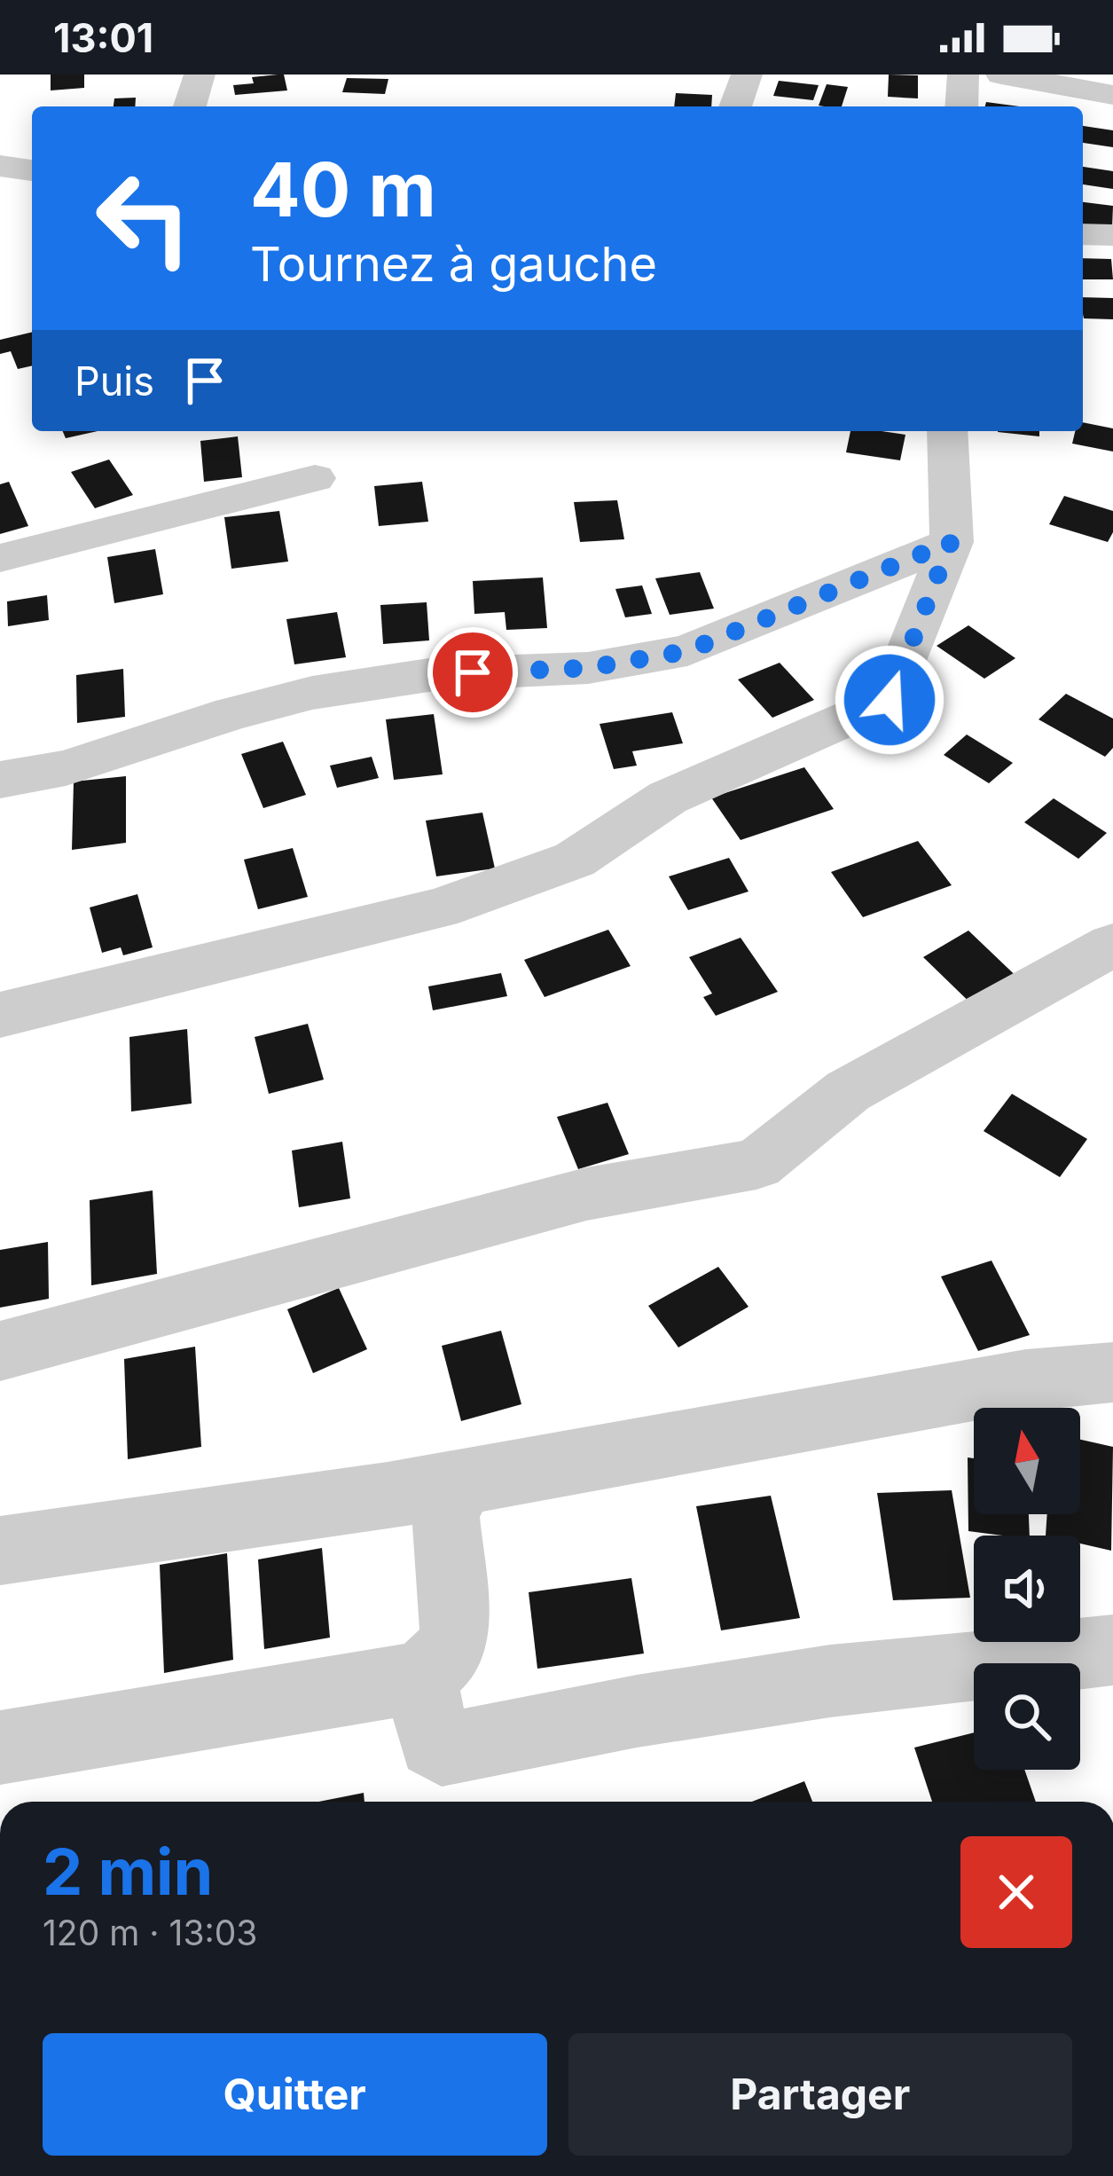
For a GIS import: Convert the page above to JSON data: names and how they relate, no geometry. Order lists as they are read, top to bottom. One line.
{"north":"top","page":{"status":"13:01","turn":["40 m","Tournez à gauche"],"then":"Puis","heading":["2 min","120 m · 13:03"],"buttons":["Quitter","Partager"]}}
